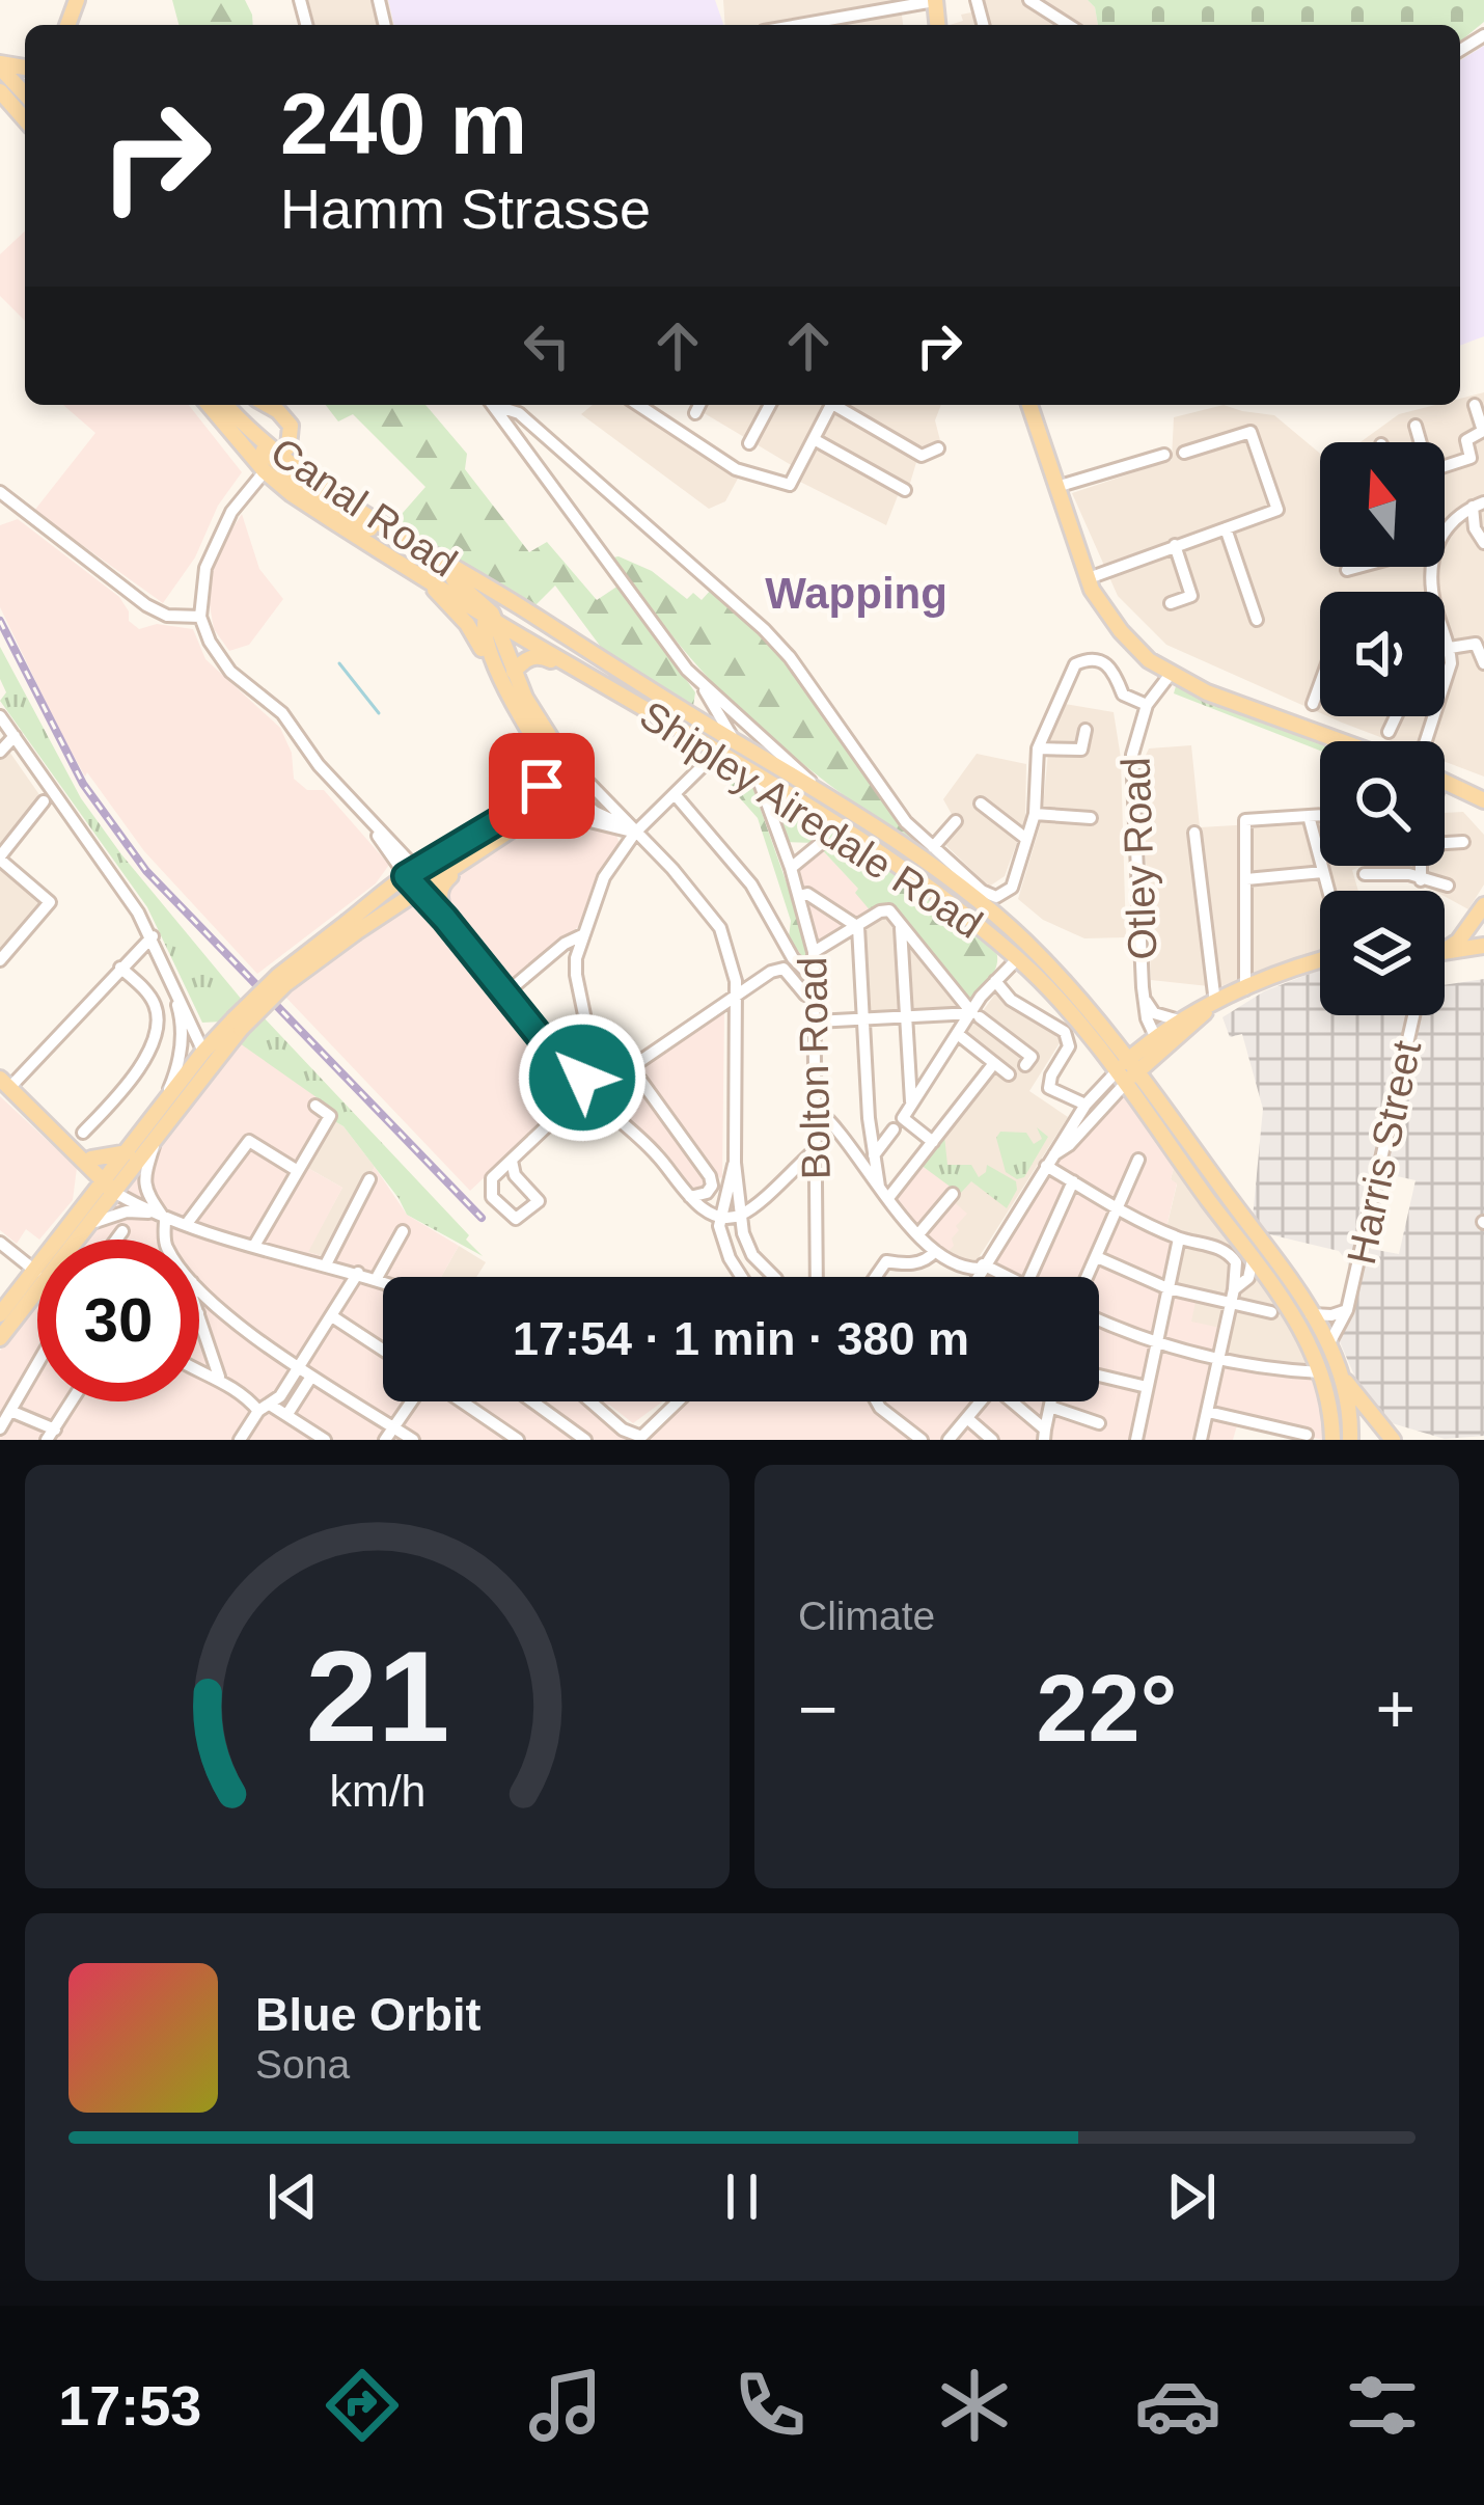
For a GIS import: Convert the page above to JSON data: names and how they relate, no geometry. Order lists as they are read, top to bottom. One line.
{"streets":{"main road":["Canal Road","Shipley Airedale Road"],"street":["Otley Road","Bolton Road","Harris Street"]},"crossings":[["Canal Road","Shipley Airedale Road"],["Shipley Airedale Road","Bolton Road"],["Shipley Airedale Road","Harris Street"]],"districts":["Wapping"],"north":"top","page":{"turn":["240 m","Hamm Strasse"],"limit":"30","trip":"17:54 · 1 min · 380 m","tile":"Climate","heat":["−","22°","+"],"song":["Blue Orbit","Sona"],"tabs":"17:53","gauge":["21","km/h"]}}
